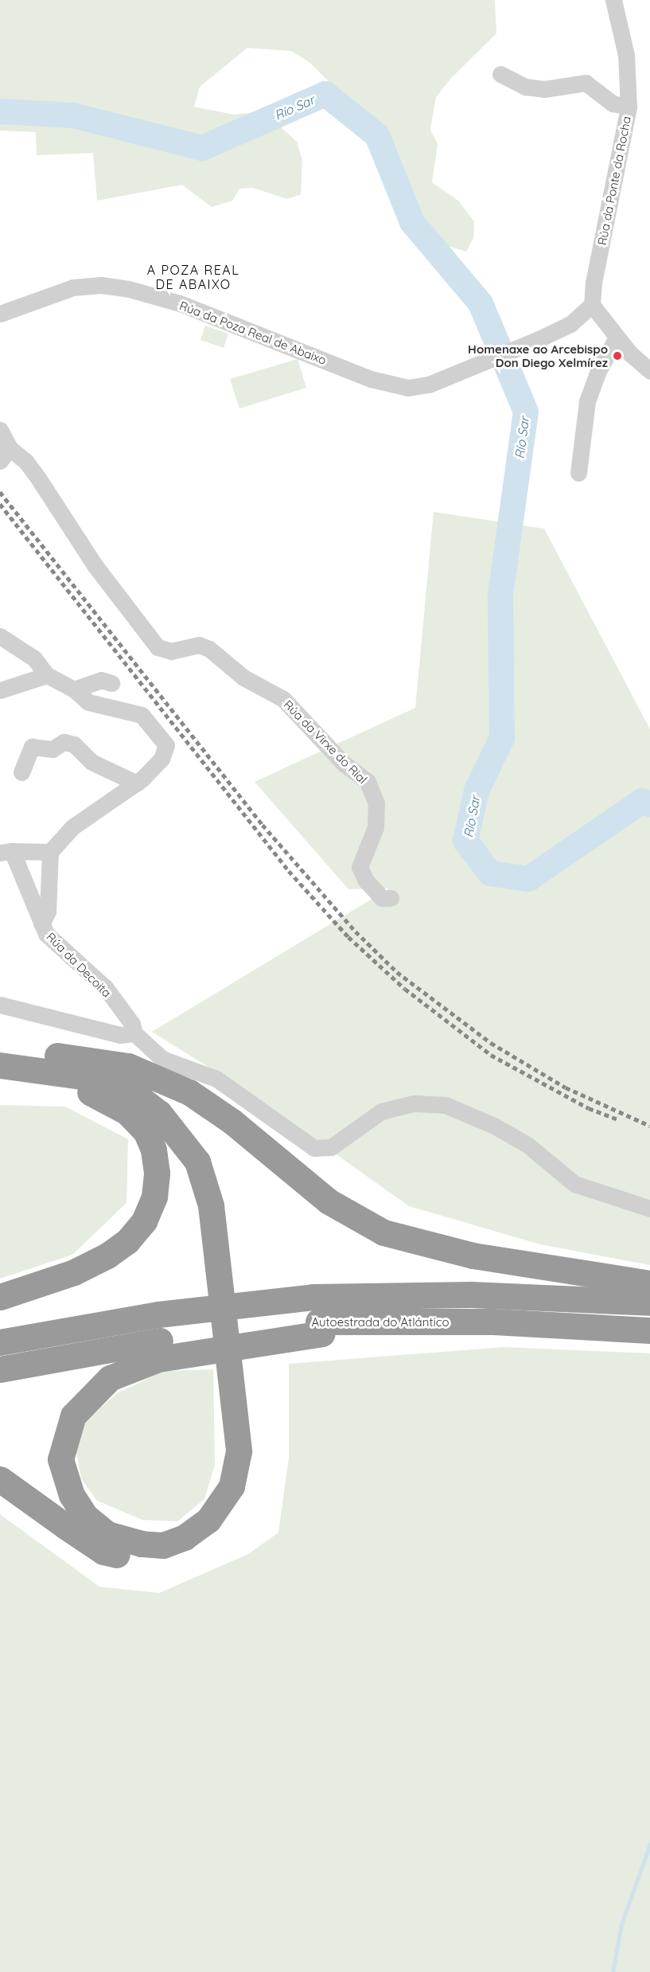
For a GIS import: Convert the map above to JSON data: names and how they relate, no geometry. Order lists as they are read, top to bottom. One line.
{"streets":{"highway":["Autoestrada do Atlántico"],"street":["Rúa da Ponte da Rocha","Rúa da Poza Real de Abaixo","Rúa da Virxe do Rial","Rúa da Decoita"]},"crossings":[["Rúa da Ponte da Rocha","Rúa da Poza Real de Abaixo"]],"districts":["A POZA REAL DE ABAIXO"],"water":["Río Sar"],"places":["Homenaxe ao Arcebispo Don Diego Xelmírez"]}
